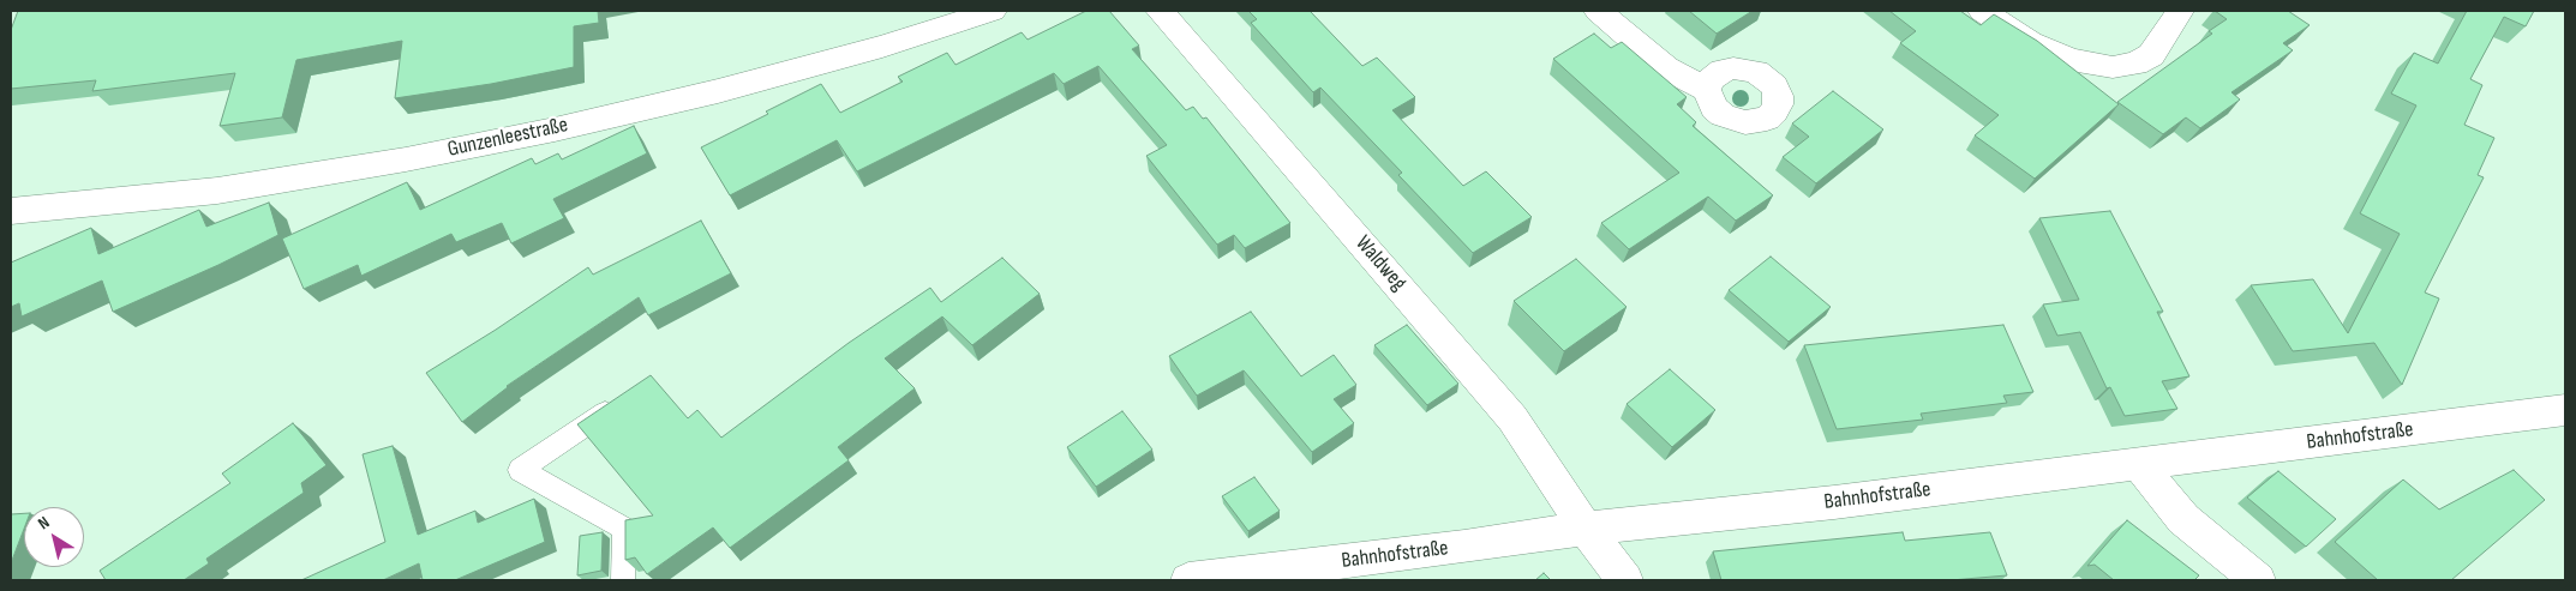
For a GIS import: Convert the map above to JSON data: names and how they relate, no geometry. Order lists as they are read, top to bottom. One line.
{"streets":{"street":["Gunzenleestraße","Waldweg","Bahnhofstraße"]},"crossings":[["Waldweg","Bahnhofstraße"]],"north":"top left"}
